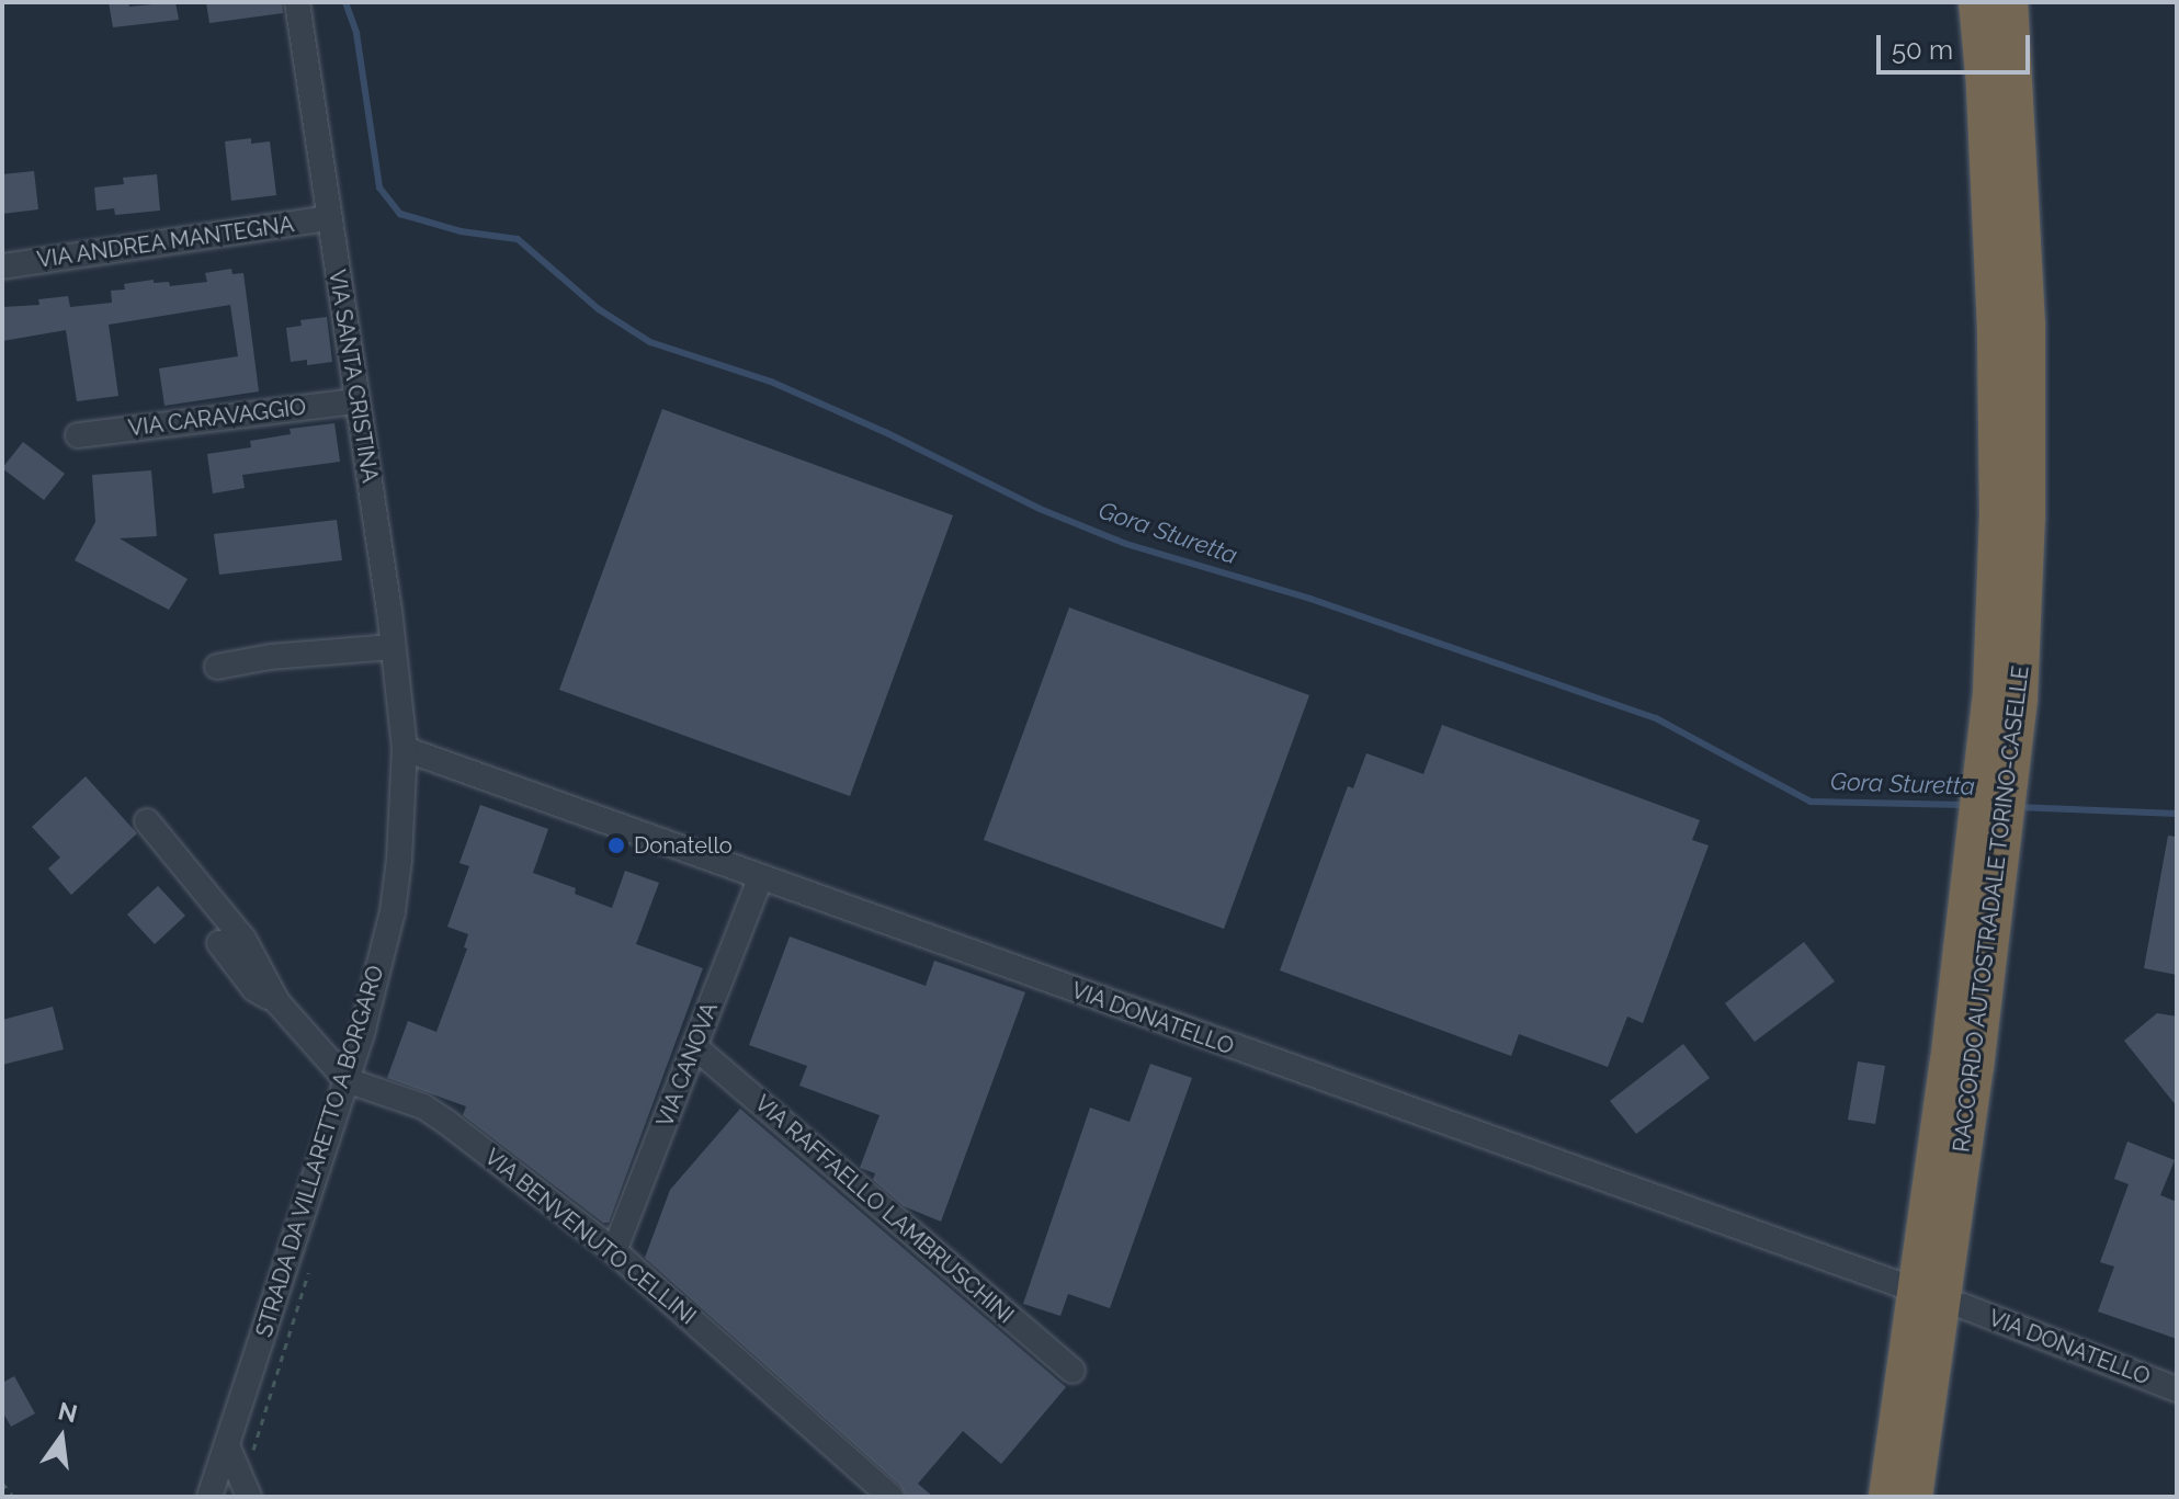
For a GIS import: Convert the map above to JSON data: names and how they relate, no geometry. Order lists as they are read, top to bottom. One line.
{"streets":{"highway":["RACCORDO AUTOSTRADALE TORINO-CASELLE"],"street":["VIA ANDREA MANTEGNA","VIA SANTA CRISTINA","VIA CARAVAGGIO","VIA DONATELLO","VIA CANOVA","STRADA DA VILLARETTO A BORGARO","VIA RAFFAELLO LAMBRUSCHINI","VIA BENVENUTO CELLINI"]},"crossings":[["VIA ANDREA MANTEGNA","VIA SANTA CRISTINA"],["VIA SANTA CRISTINA","VIA CARAVAGGIO"],["VIA SANTA CRISTINA","VIA DONATELLO"],["VIA SANTA CRISTINA","STRADA DA VILLARETTO A BORGARO"],["VIA DONATELLO","VIA CANOVA"],["VIA DONATELLO","STRADA DA VILLARETTO A BORGARO"],["VIA CANOVA","VIA RAFFAELLO LAMBRUSCHINI"],["VIA CANOVA","VIA BENVENUTO CELLINI"],["STRADA DA VILLARETTO A BORGARO","VIA BENVENUTO CELLINI"]],"water":["Gora Sturetta"],"places":["Donatello"],"scale_bar":"50 m","north":"top"}
